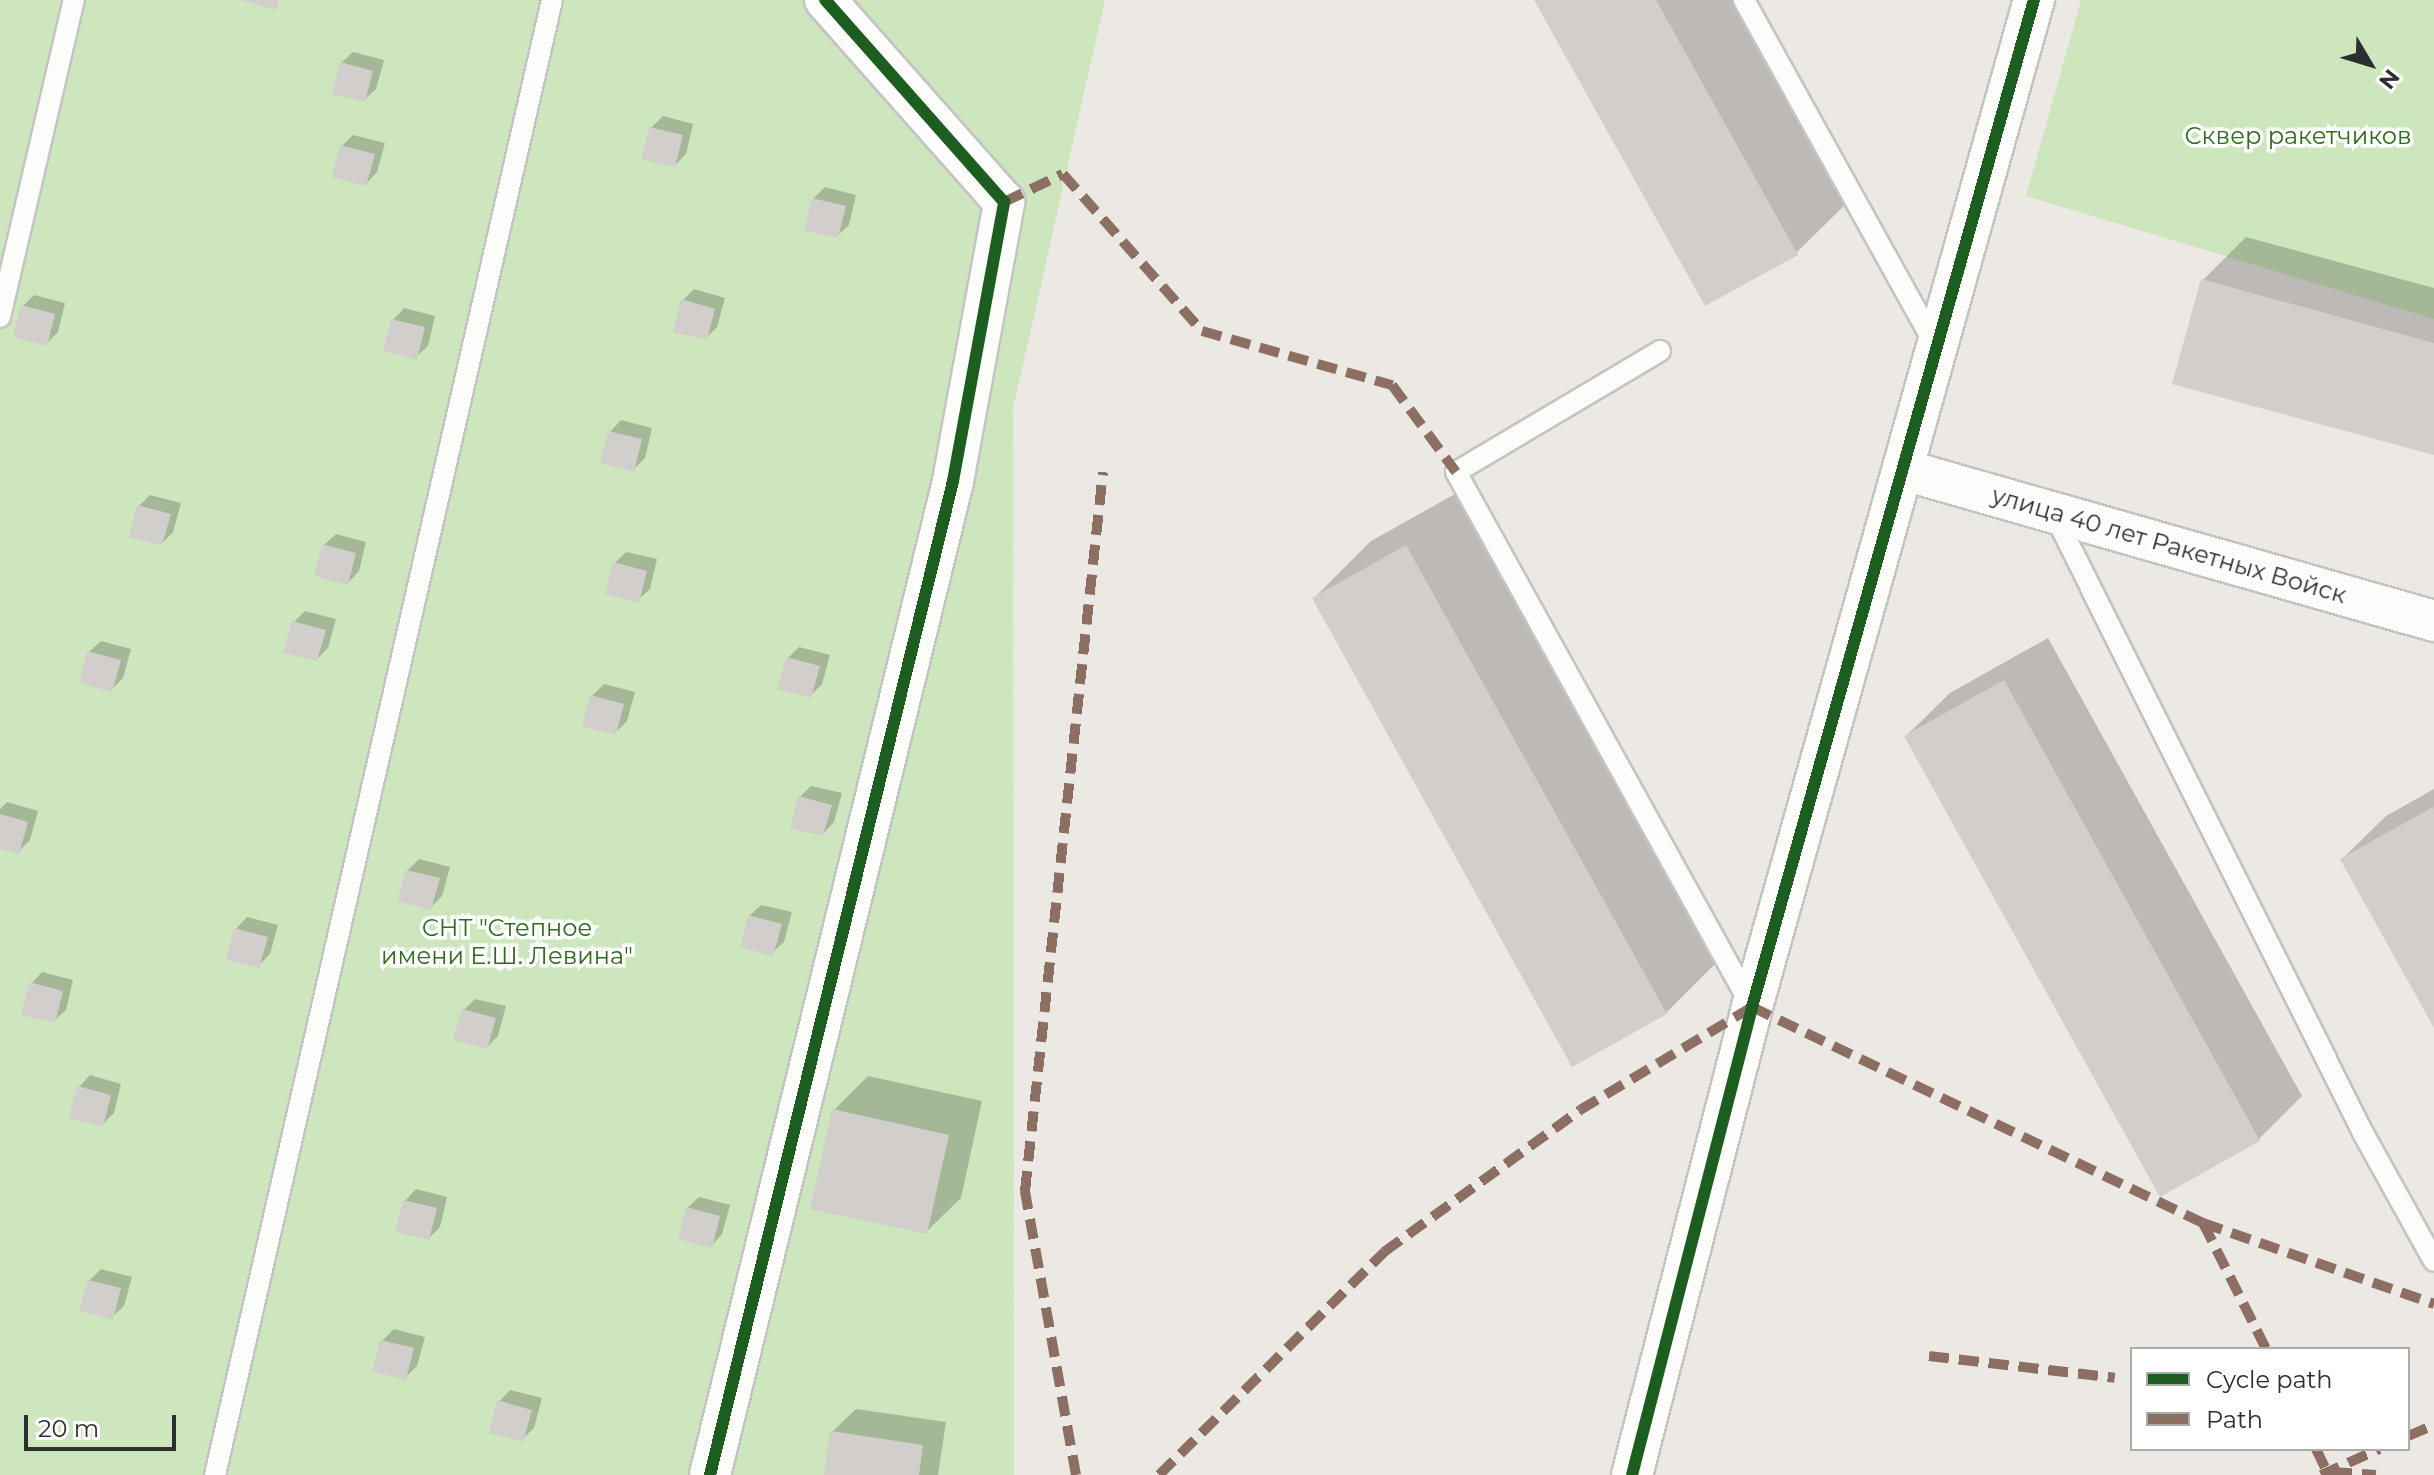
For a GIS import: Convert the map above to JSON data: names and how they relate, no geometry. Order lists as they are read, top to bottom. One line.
{"streets":{"street":["улица 40 лет Ракетных Войск"]},"parks":["Сквер ракетчиков","СНТ \"Степное имени Е.Ш. Левина\""],"legend":["Cycle path","Path"],"scale_bar":"20 m","north":"bottom right"}
